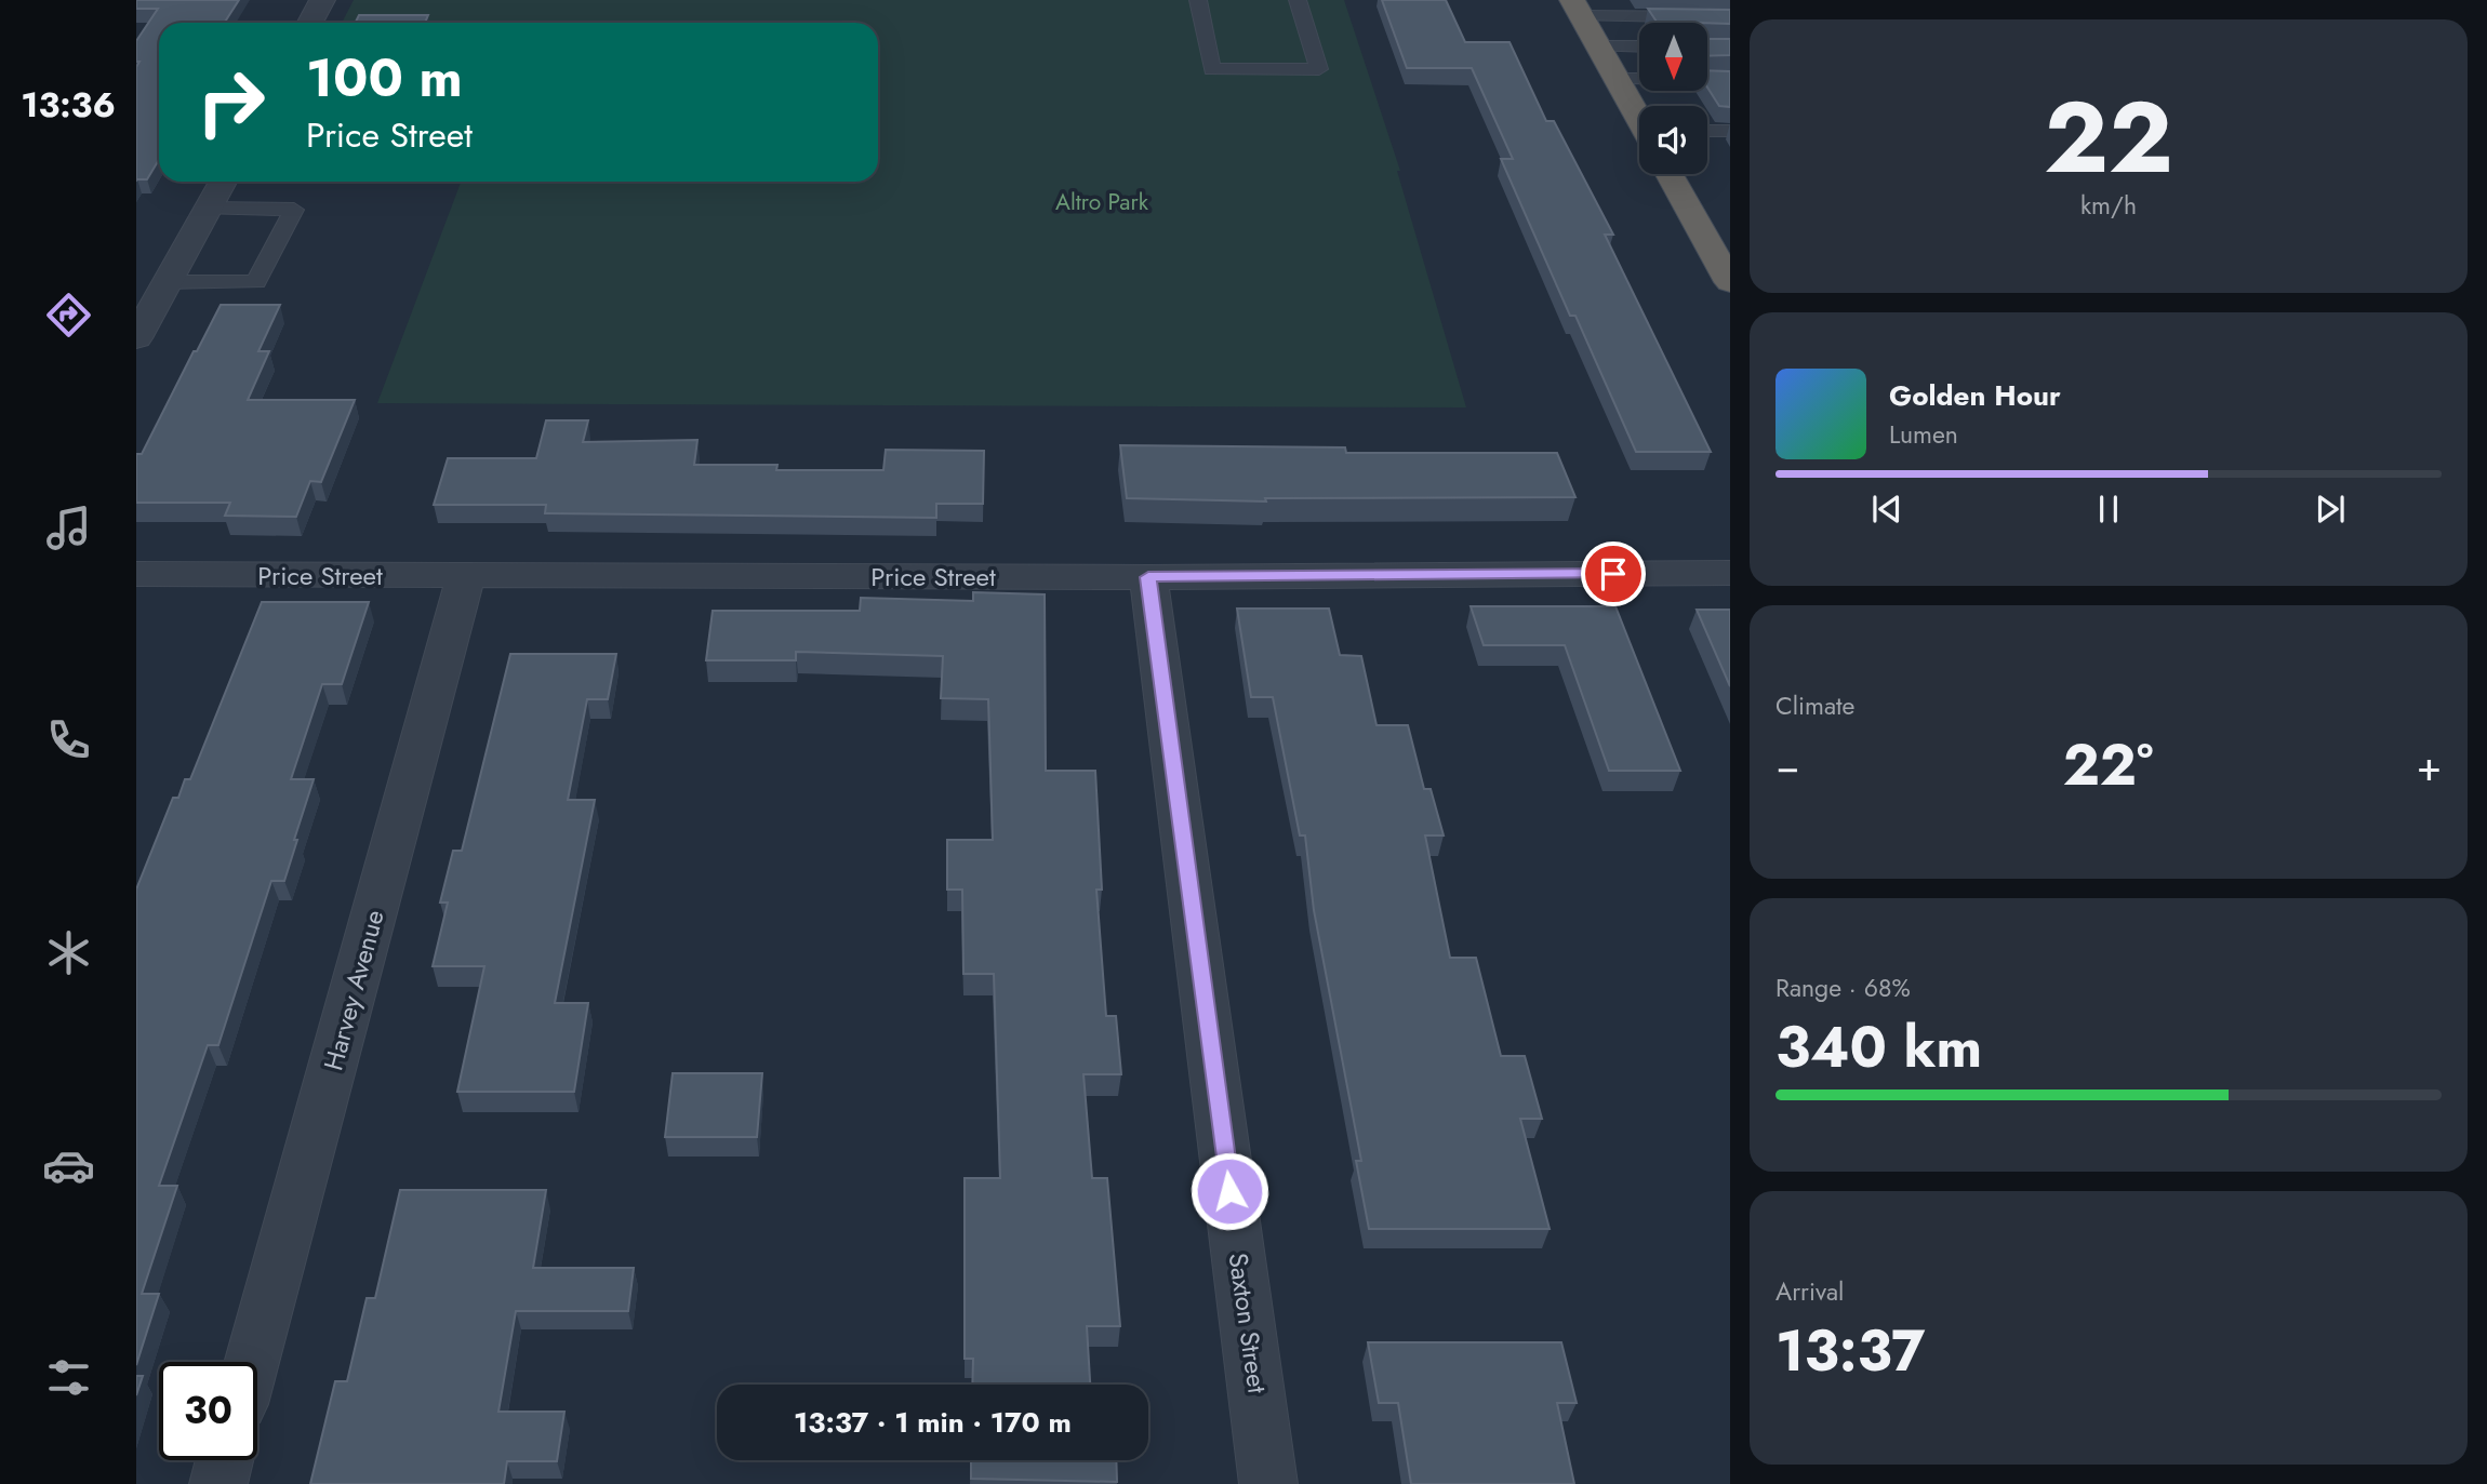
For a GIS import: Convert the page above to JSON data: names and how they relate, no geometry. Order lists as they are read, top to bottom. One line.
{"streets":{"street":["Price Street","Harvey Avenue","Saxton Street"]},"crossings":[["Price Street","Harvey Avenue"],["Price Street","Saxton Street"]],"parks":["Altro Park"],"north":"bottom","page":{"tabs":"13:36","tile":[["22","km/h"],"Climate",["Range · 68%","340 km"],["Arrival","13:37"]],"turn":["100 m","Price Street"],"song":["Golden Hour","Lumen"],"heat":["−","22°","+"],"limit":"30","trip":"13:37 · 1 min · 170 m"}}
